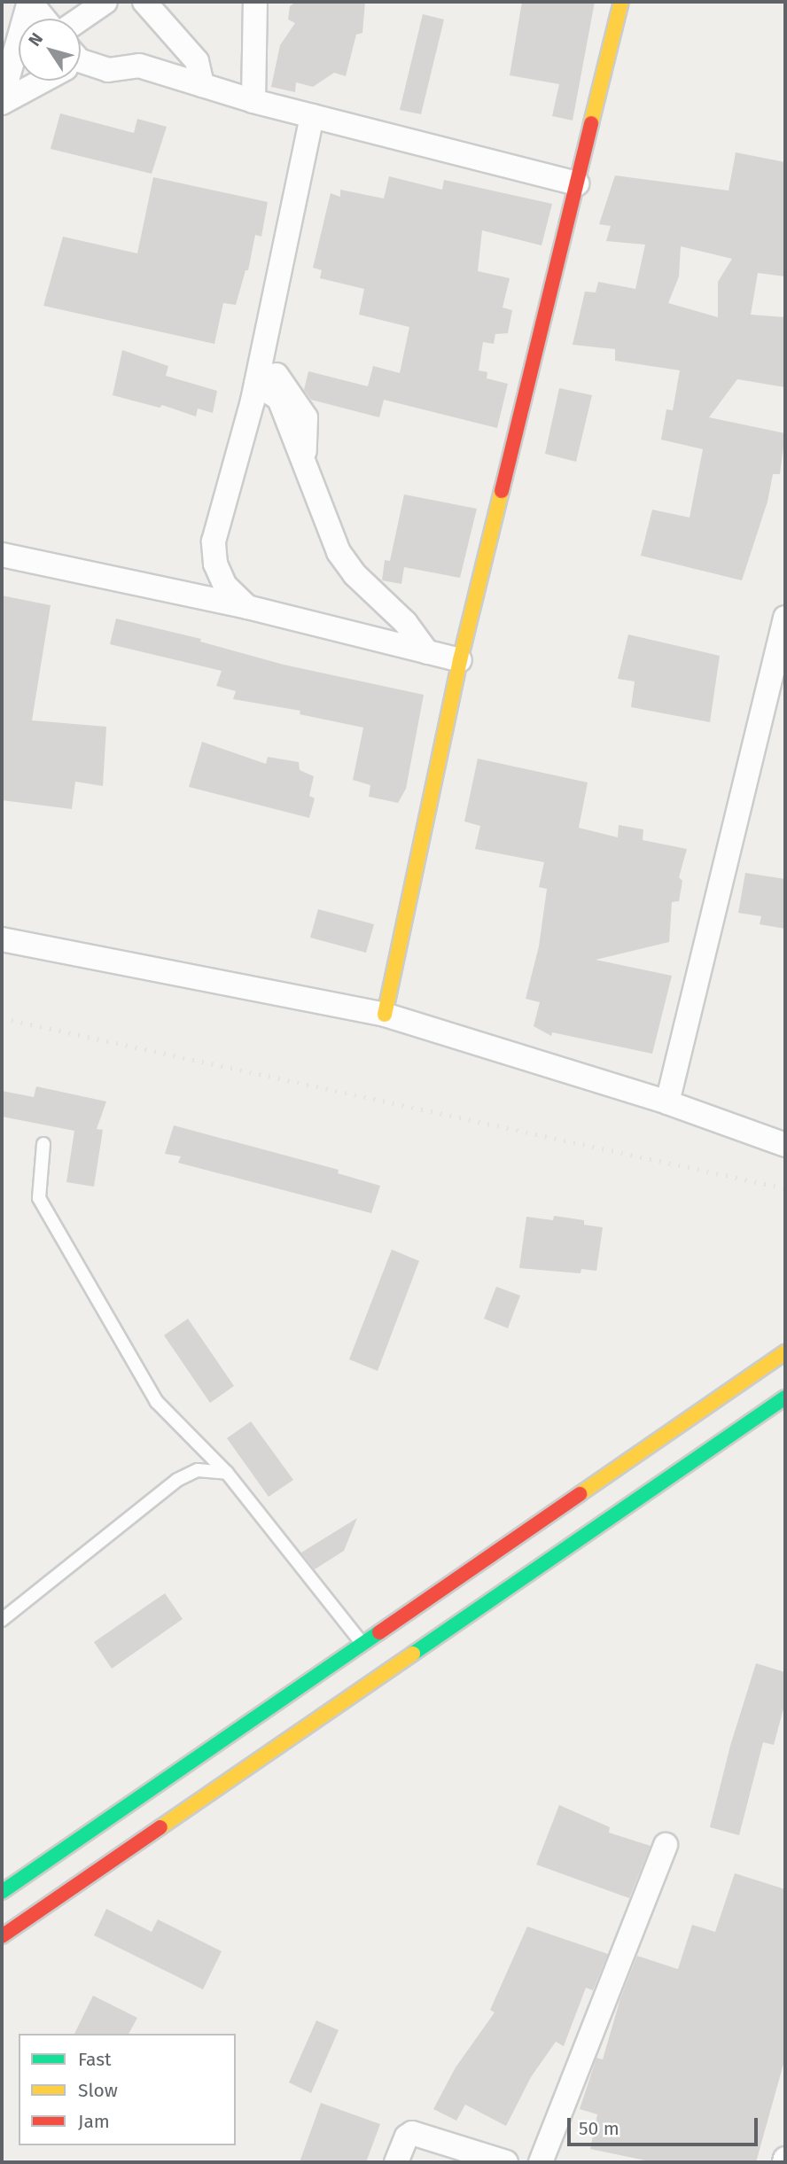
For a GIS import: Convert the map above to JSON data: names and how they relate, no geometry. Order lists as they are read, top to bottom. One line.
{"legend":["Fast","Slow","Jam"],"scale_bar":"50 m","north":"top left"}
